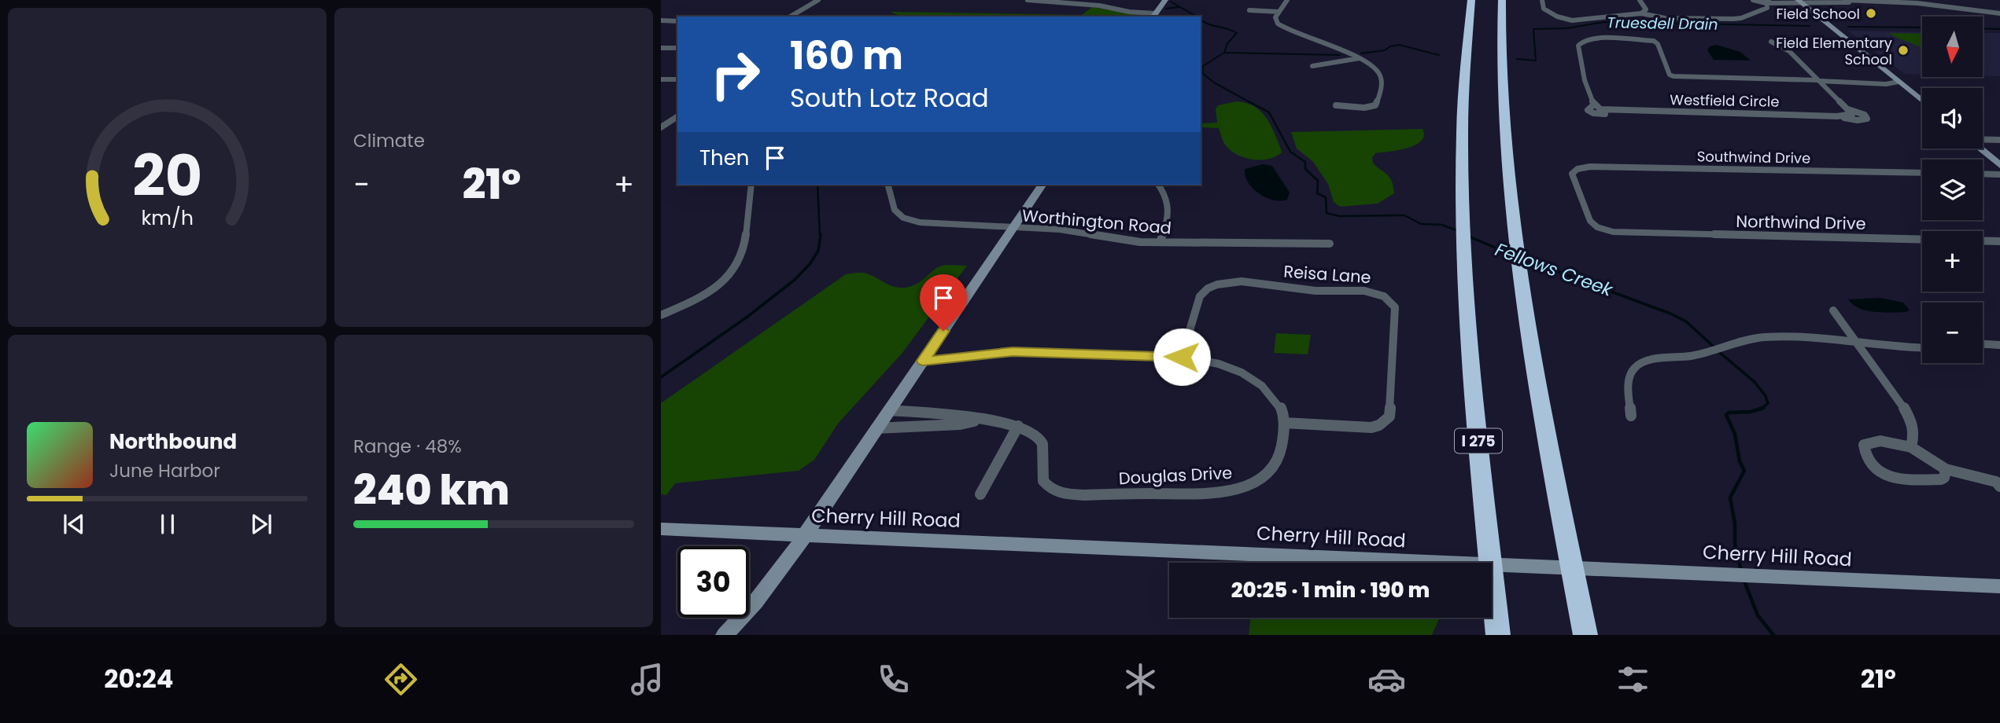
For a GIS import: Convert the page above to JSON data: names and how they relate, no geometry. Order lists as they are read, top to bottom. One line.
{"streets":{"highway":["I 275"],"main road":["Cherry Hill Road"],"street":["Westfield Circle","Southwind Drive","Worthington Road","Northwind Drive","Reisa Lane","Douglas Drive"]},"crossings":[["Southwind Drive","Northwind Drive"],["Reisa Lane","Douglas Drive"]],"water":["Truesdell Drain","Fellows Creek"],"places":["Field School","Field Elementary School"],"north":"bottom","page":{"tile":["Climate",["Range · 48%","240 km"]],"map_buttons":["+","−"],"turn":["160 m","South Lotz Road"],"then":"Then","heat":["−","21°","+"],"song":["Northbound","June Harbor"],"limit":"30","trip":"20:25 · 1 min · 190 m","tabs":["20:24","21°"],"gauge":["20","km/h"]}}
